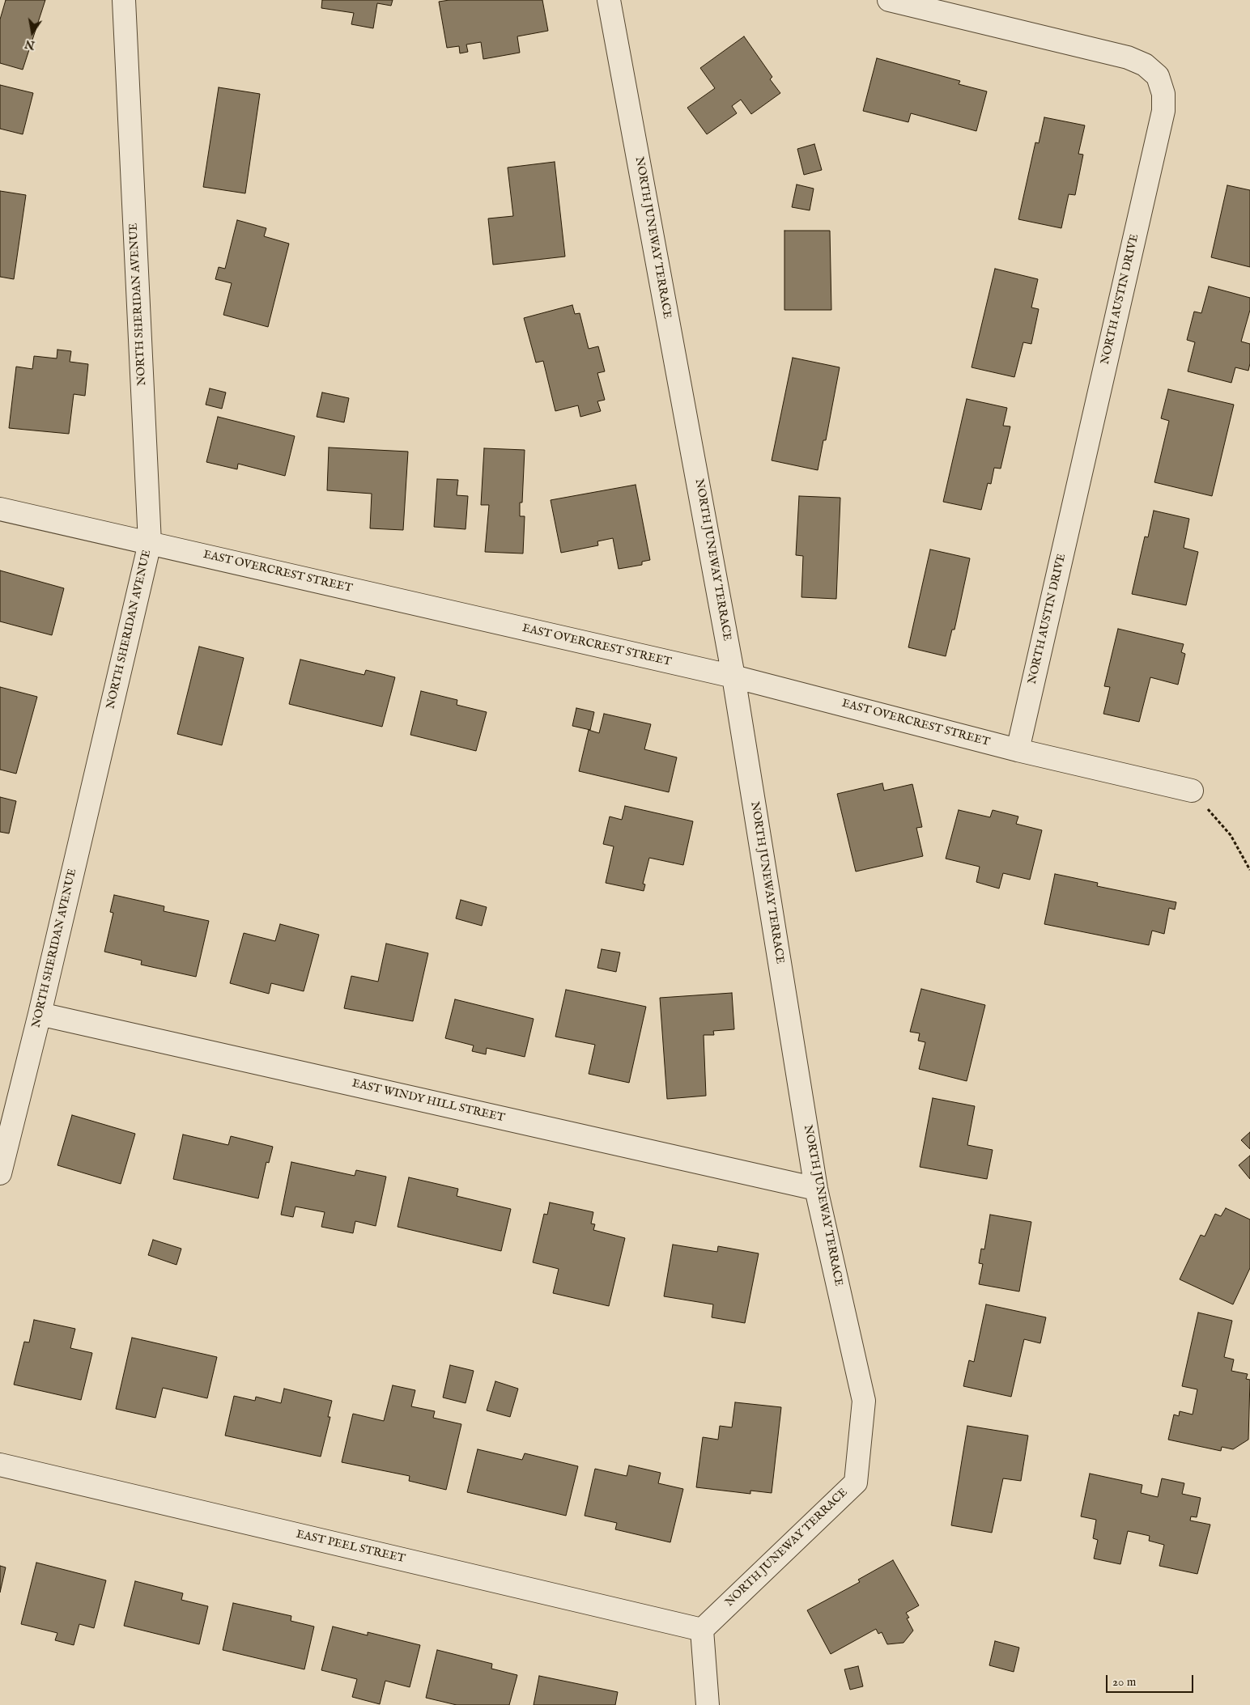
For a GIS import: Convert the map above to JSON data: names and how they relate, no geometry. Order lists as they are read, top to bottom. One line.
{"streets":{"street":["NORTH JUNEWAY TERRACE","NORTH AUSTIN DRIVE","NORTH SHERIDAN AVENUE","EAST OVERCREST STREET","EAST WINDY HILL STREET","EAST PEEL STREET"]},"crossings":[["NORTH JUNEWAY TERRACE","EAST OVERCREST STREET"],["NORTH JUNEWAY TERRACE","EAST WINDY HILL STREET"],["NORTH JUNEWAY TERRACE","EAST PEEL STREET"],["NORTH AUSTIN DRIVE","EAST OVERCREST STREET"],["NORTH SHERIDAN AVENUE","EAST OVERCREST STREET"],["NORTH SHERIDAN AVENUE","EAST WINDY HILL STREET"]],"scale_bar":"20 m","north":"bottom"}
